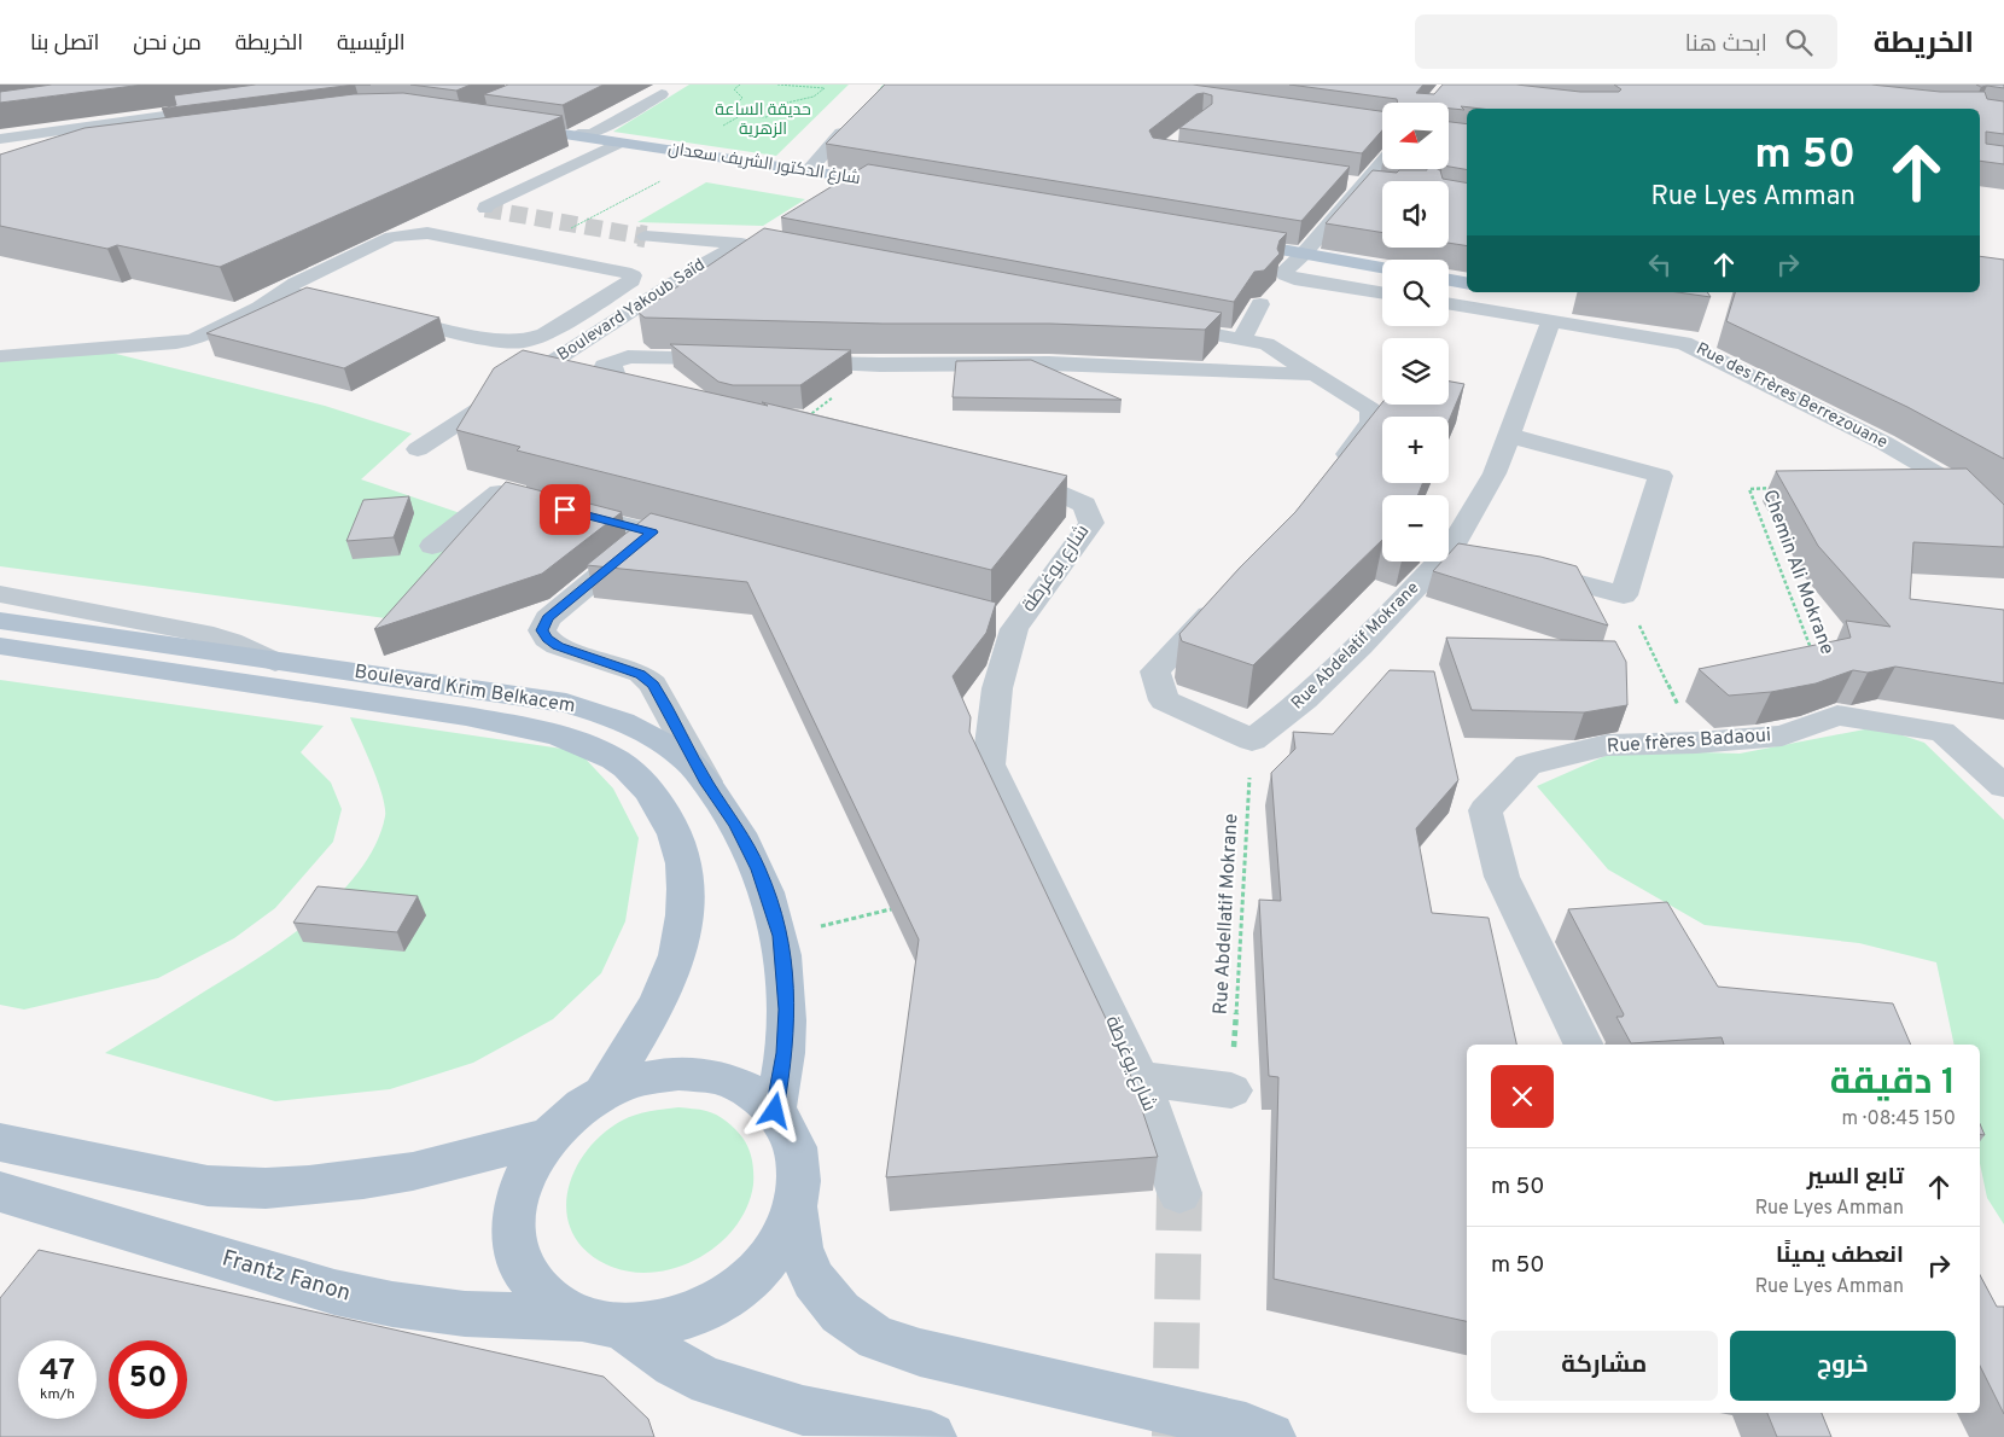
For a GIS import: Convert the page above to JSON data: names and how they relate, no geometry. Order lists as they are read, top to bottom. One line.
{"streets":{"main road":["شارغ الدكتور الشريف سعدان","Boulevard Krim Belkacem","Frantz Fanon"],"street":["Boulevard Yakoub Saïd","Rue des Frères Berrezouane","شارع يوغرطة","Rue Abdelatif Mokrane","Rue frères Badaoui"],"path":["Chemin Ali Mokrane","Rue Abdellatif Mokrane"]},"crossings":[["Rue des Frères Berrezouane","Rue Abdelatif Mokrane"],["Chemin Ali Mokrane","Rue frères Badaoui"],["Rue Abdelatif Mokrane","Rue Abdellatif Mokrane"]],"parks":["حديقة الساعة الزهرية"],"north":"left","page":{"header":"الخريطة","search":"ابحث هنا","nav":["الرئيسية","الخريطة","من نحن","اتصل بنا"],"map_buttons":["+","−"],"turn":["50 m","Rue Lyes Amman"],"heading":["1 دقيقة","150 m · 08:45"],"list":[{"name":"تابع السير","note":"Rue Lyes Amman","value":"50 m"},{"name":"انعطف يمينًا","note":"Rue Lyes Amman","value":"50 m"}],"buttons":["خروج","مشاركة"],"speed":"47 km/h","limit":"50"}}
